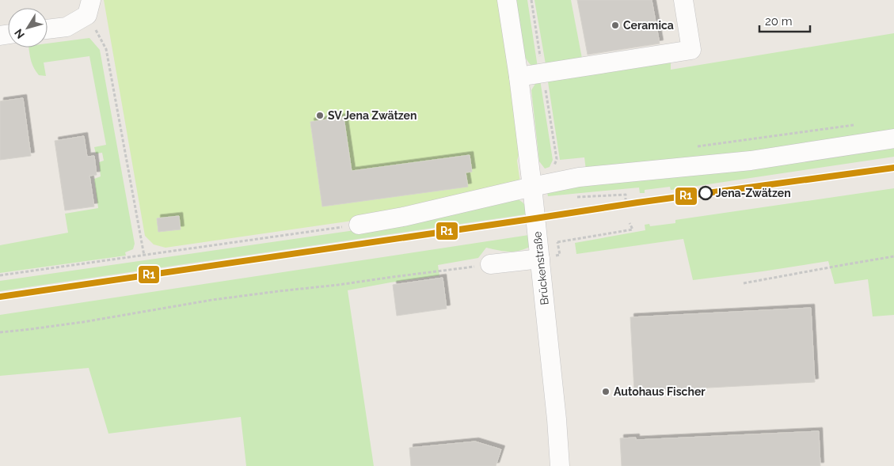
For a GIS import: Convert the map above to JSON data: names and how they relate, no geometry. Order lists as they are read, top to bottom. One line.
{"streets":{"street":["Brückenstraße"]},"places":["Ceramica","SV Jena Zwätzen","Jena-Zwätzen","Autohaus Fischer"],"lines":["transit line R1"],"scale_bar":"20 m","north":"bottom left"}
